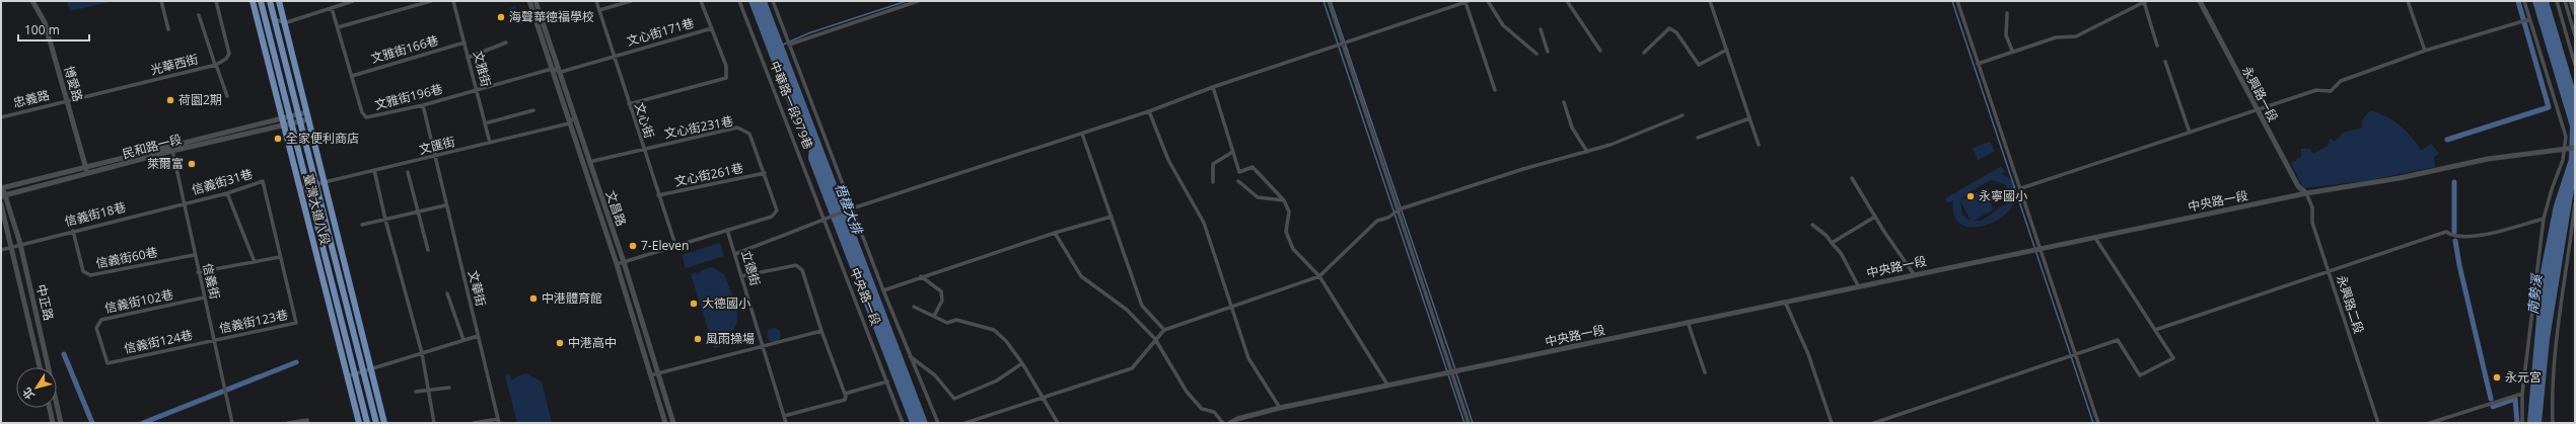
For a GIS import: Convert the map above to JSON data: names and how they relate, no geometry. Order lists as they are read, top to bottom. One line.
{"streets":{"main road":["臺灣大道八段"],"street":["文心街171巷","文雅街166巷","光華西街","文雅街","博愛路","永興路一段","文雅街196巷","忠義路","中華路一段979巷","文心街","文心街231巷","文匯街","民和路一段","文心街261巷","信義街31巷","中央路一段","文昌路","信義街18巷","信義街60巷","立德街","信義街","文華街","信義街102巷","中正路","永興路二段","信義街123巷","信義街124巷"]},"crossings":[["文心街171巷","文心街"],["文心街171巷","文昌路"],["文雅街166巷","文雅街"],["文雅街166巷","文雅街196巷"],["光華西街","博愛路"],["光華西街","忠義路"],["文雅街","文雅街196巷"],["文雅街","文匯街"],["博愛路","忠義路"],["博愛路","民和路一段"],["永興路一段","中央路一段"],["永興路一段","永興路二段"],["文雅街196巷","文昌路"],["文雅街196巷","文華街"],["中華路一段979巷","中央路一段"],["文心街","文心街231巷"],["文心街","文心街261巷"],["文心街231巷","文心街261巷"],["文心街231巷","文昌路"],["文心街231巷","立德街"],["文匯街","文昌路"],["文匯街","臺灣大道八段"],["文匯街","文華街"],["民和路一段","臺灣大道八段"],["民和路一段","信義街"],["民和路一段","中正路"],["信義街31巷","信義街18巷"],["信義街31巷","信義街"],["信義街31巷","信義街123巷"],["中央路一段","永興路二段"],["信義街18巷","信義街60巷"],["信義街18巷","信義街"],["信義街18巷","中正路"],["信義街60巷","信義街"],["信義街","信義街102巷"],["信義街","信義街123巷"],["信義街","信義街124巷"],["信義街102巷","信義街124巷"],["信義街123巷","信義街124巷"]],"water":["梧棲大排","南勢溪"],"places":["海聲華德福學校","荷園2期","全家便利商店","萊爾富","永寧國小","7-Eleven","中港體育館","大德國小","風雨操場","中港高中","永元宮"],"scale_bar":"100 m","north":"bottom left"}
